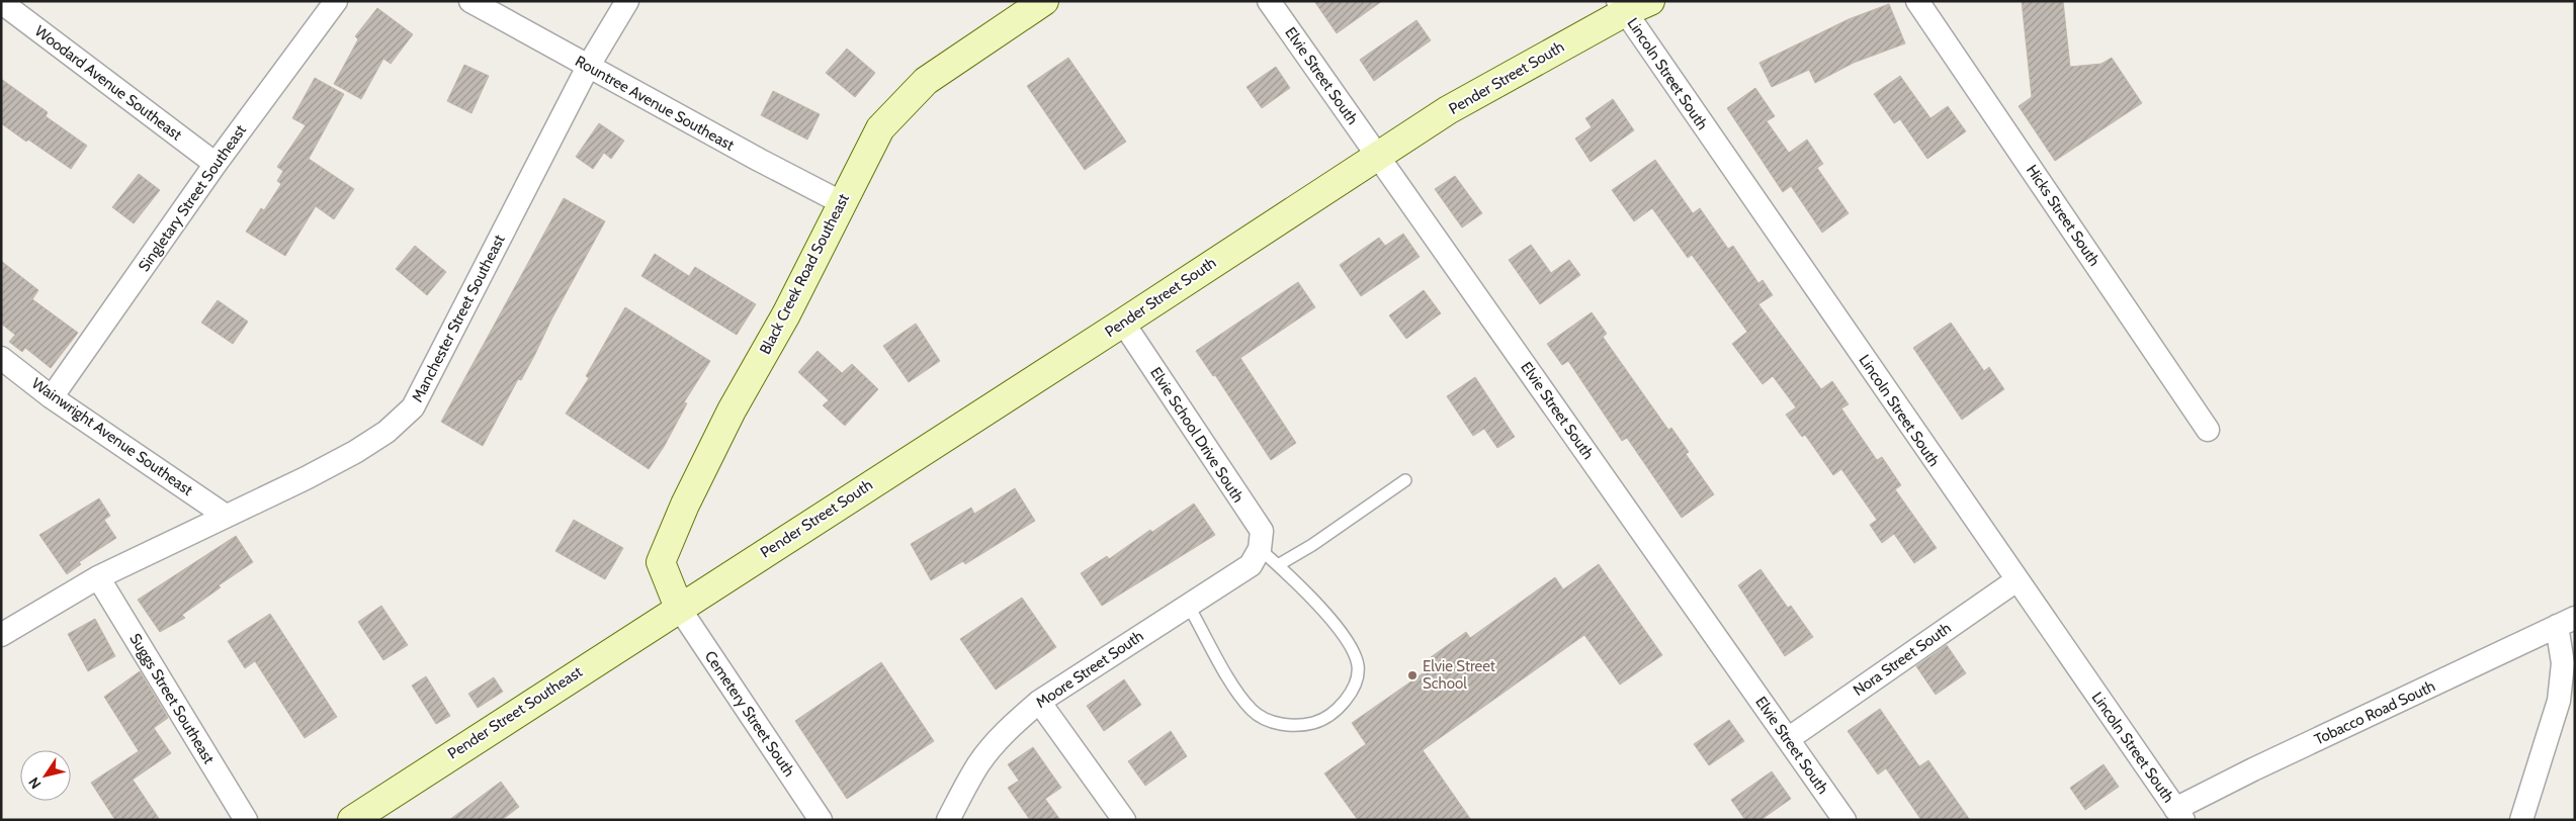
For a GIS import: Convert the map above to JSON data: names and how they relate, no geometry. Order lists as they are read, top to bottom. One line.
{"streets":{"street":["Lincoln Street South","Elvie Street South","Pender Street South","Woodard Avenue Southeast","Rountree Avenue Southeast","Singletary Street Southeast","Hicks Street South","Black Creek Road Southeast","Manchester Street Southeast","Elvie School Drive South","Wainwright Avenue Southeast","Nora Street South","Moore Street South","Suggs Street Southeast","Pender Street Southeast","Tobacco Road South","Cemetery Street South"]},"crossings":[["Lincoln Street South","Pender Street South"],["Lincoln Street South","Nora Street South"],["Lincoln Street South","Tobacco Road South"],["Elvie Street South","Pender Street South"],["Elvie Street South","Nora Street South"],["Pender Street South","Black Creek Road Southeast"],["Pender Street South","Elvie School Drive South"],["Pender Street South","Pender Street Southeast"],["Pender Street South","Cemetery Street South"],["Woodard Avenue Southeast","Singletary Street Southeast"],["Rountree Avenue Southeast","Black Creek Road Southeast"],["Rountree Avenue Southeast","Manchester Street Southeast"],["Singletary Street Southeast","Wainwright Avenue Southeast"],["Black Creek Road Southeast","Pender Street Southeast"],["Black Creek Road Southeast","Cemetery Street South"],["Manchester Street Southeast","Wainwright Avenue Southeast"],["Manchester Street Southeast","Suggs Street Southeast"],["Elvie School Drive South","Moore Street South"],["Pender Street Southeast","Cemetery Street South"]],"places":["Elvie Street School"],"north":"bottom left"}
